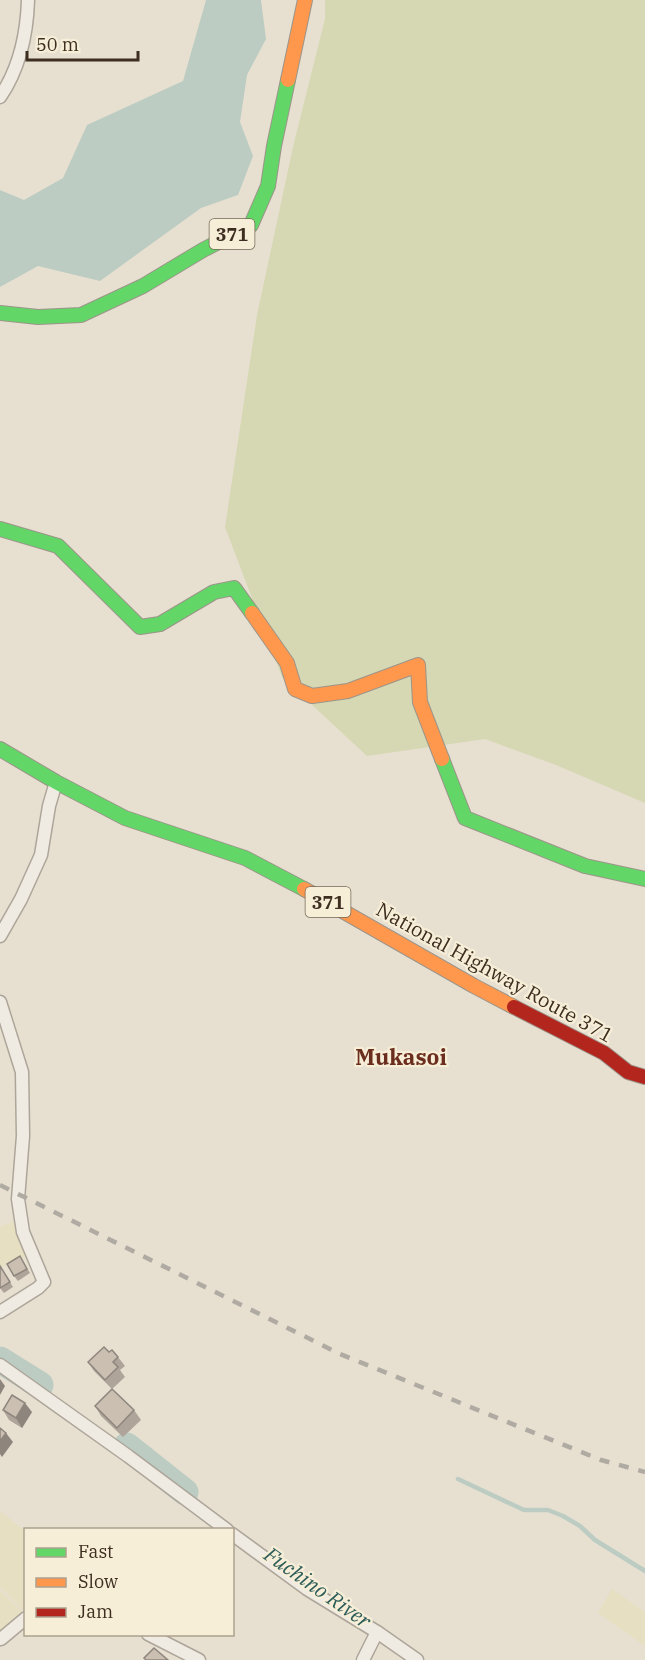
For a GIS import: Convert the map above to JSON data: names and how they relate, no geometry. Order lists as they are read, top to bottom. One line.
{"streets":{"main road":["371","National Highway Route 371"]},"districts":["Mukasoi"],"water":["Fuchino River"],"legend":["Fast","Slow","Jam"],"scale_bar":"50 m"}
